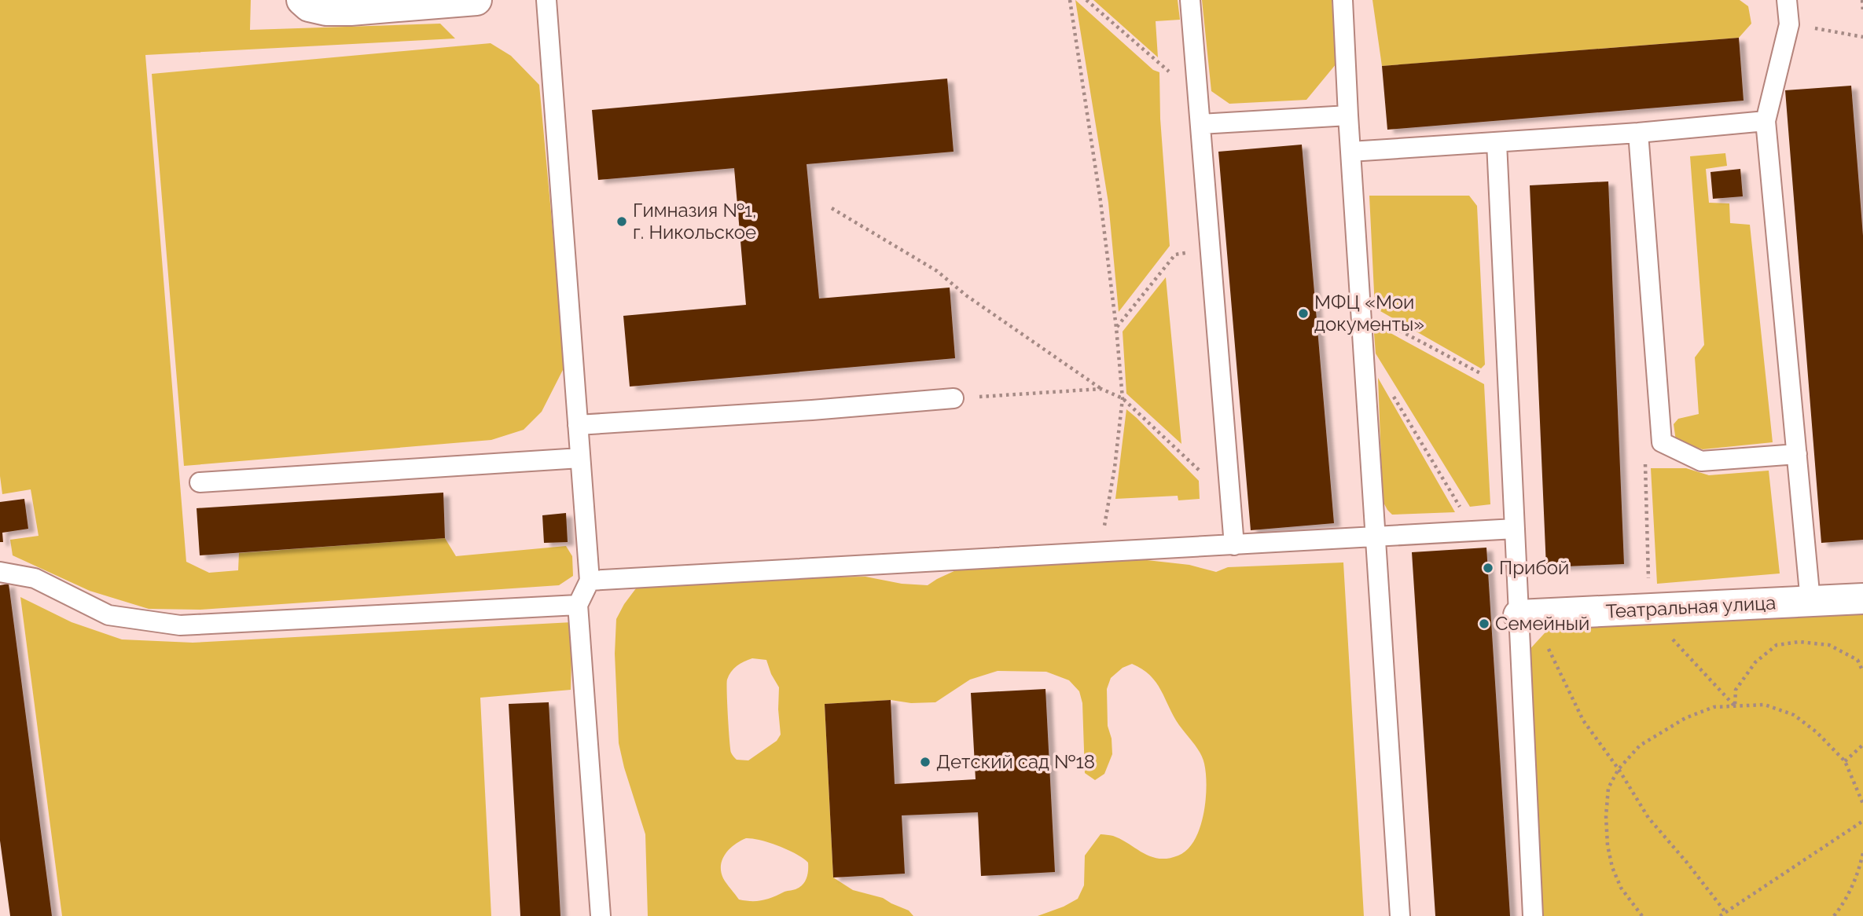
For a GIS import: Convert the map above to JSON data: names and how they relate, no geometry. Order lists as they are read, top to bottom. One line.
{"streets":{"street":["Театральная улица"]},"places":["Гимназия №1, г. Никольское","МФЦ «Мои документы»","Прибой","Семейный","Детский сад №18"]}
